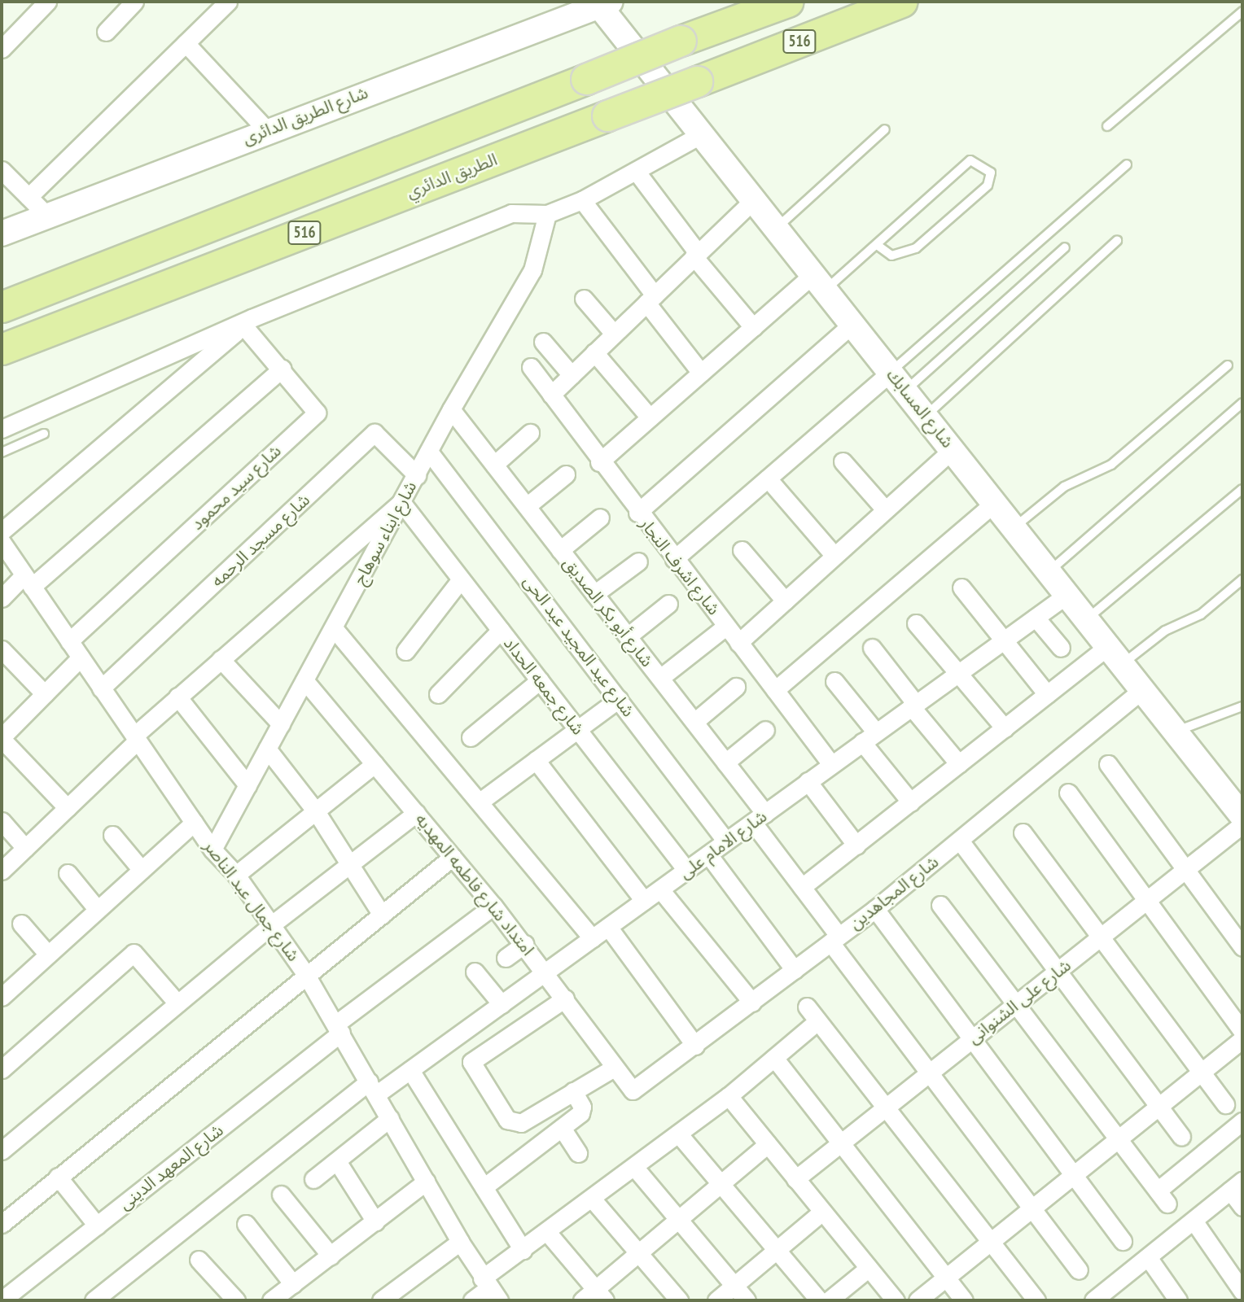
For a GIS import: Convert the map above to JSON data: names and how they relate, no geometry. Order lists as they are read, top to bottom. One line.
{"streets":{"highway":["516","الطريق الدائري"],"street":["شارع الطريق الدائرى","شارع المسابك","شارع سيد محمود","شارع ابناء سوهاج","شارع مسجد الرحمه","شارع اشرف النجار","شارع أبو بكر الصديق","شارع عبد المجيد عبد الحى","شارع جمعه الحداد","شارع الامام على","امتداد شارع فاطمه المهديه","شارع المجاهدين","شارع جمال عبد الناصر","شارع على الشنوانى","شارع المعهد الدينى"]},"crossings":[["شارع الطريق الدائرى","شارع المسابك"],["شارع المسابك","شارع الامام على"],["شارع المسابك","شارع المجاهدين"],["شارع سيد محمود","شارع جمال عبد الناصر"],["شارع ابناء سوهاج","شارع مسجد الرحمه"],["شارع ابناء سوهاج","شارع أبو بكر الصديق"],["شارع ابناء سوهاج","شارع عبد المجيد عبد الحى"],["شارع ابناء سوهاج","شارع جمعه الحداد"],["شارع ابناء سوهاج","امتداد شارع فاطمه المهديه"],["شارع ابناء سوهاج","شارع جمال عبد الناصر"],["شارع مسجد الرحمه","شارع جمال عبد الناصر"],["شارع اشرف النجار","شارع الامام على"],["شارع أبو بكر الصديق","شارع الامام على"],["شارع أبو بكر الصديق","شارع المجاهدين"],["شارع أبو بكر الصديق","شارع على الشنوانى"],["شارع عبد المجيد عبد الحى","شارع الامام على"],["شارع جمعه الحداد","شارع الامام على"],["شارع الامام على","امتداد شارع فاطمه المهديه"],["شارع الامام على","شارع جمال عبد الناصر"],["امتداد شارع فاطمه المهديه","شارع المجاهدين"],["امتداد شارع فاطمه المهديه","شارع المعهد الدينى"],["شارع جمال عبد الناصر","شارع المعهد الدينى"]]}
